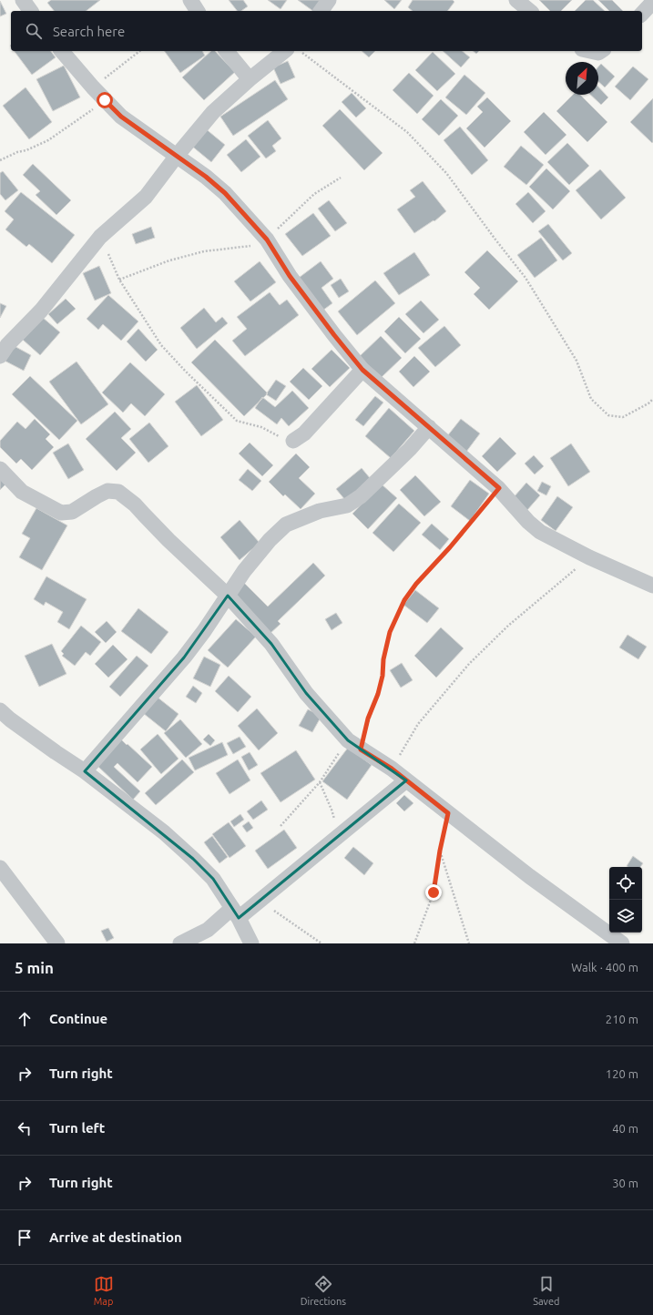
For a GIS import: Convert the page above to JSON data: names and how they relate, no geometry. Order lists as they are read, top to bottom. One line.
{"north":"top right","page":{"search":"Search here","heading":["5 min","Walk · 400 m"],"list":[["Continue","210 m"],["Turn right","120 m"],["Turn left","40 m"],["Turn right","30 m"],"Arrive at destination"],"nav":["Map","Directions","Saved"]}}
